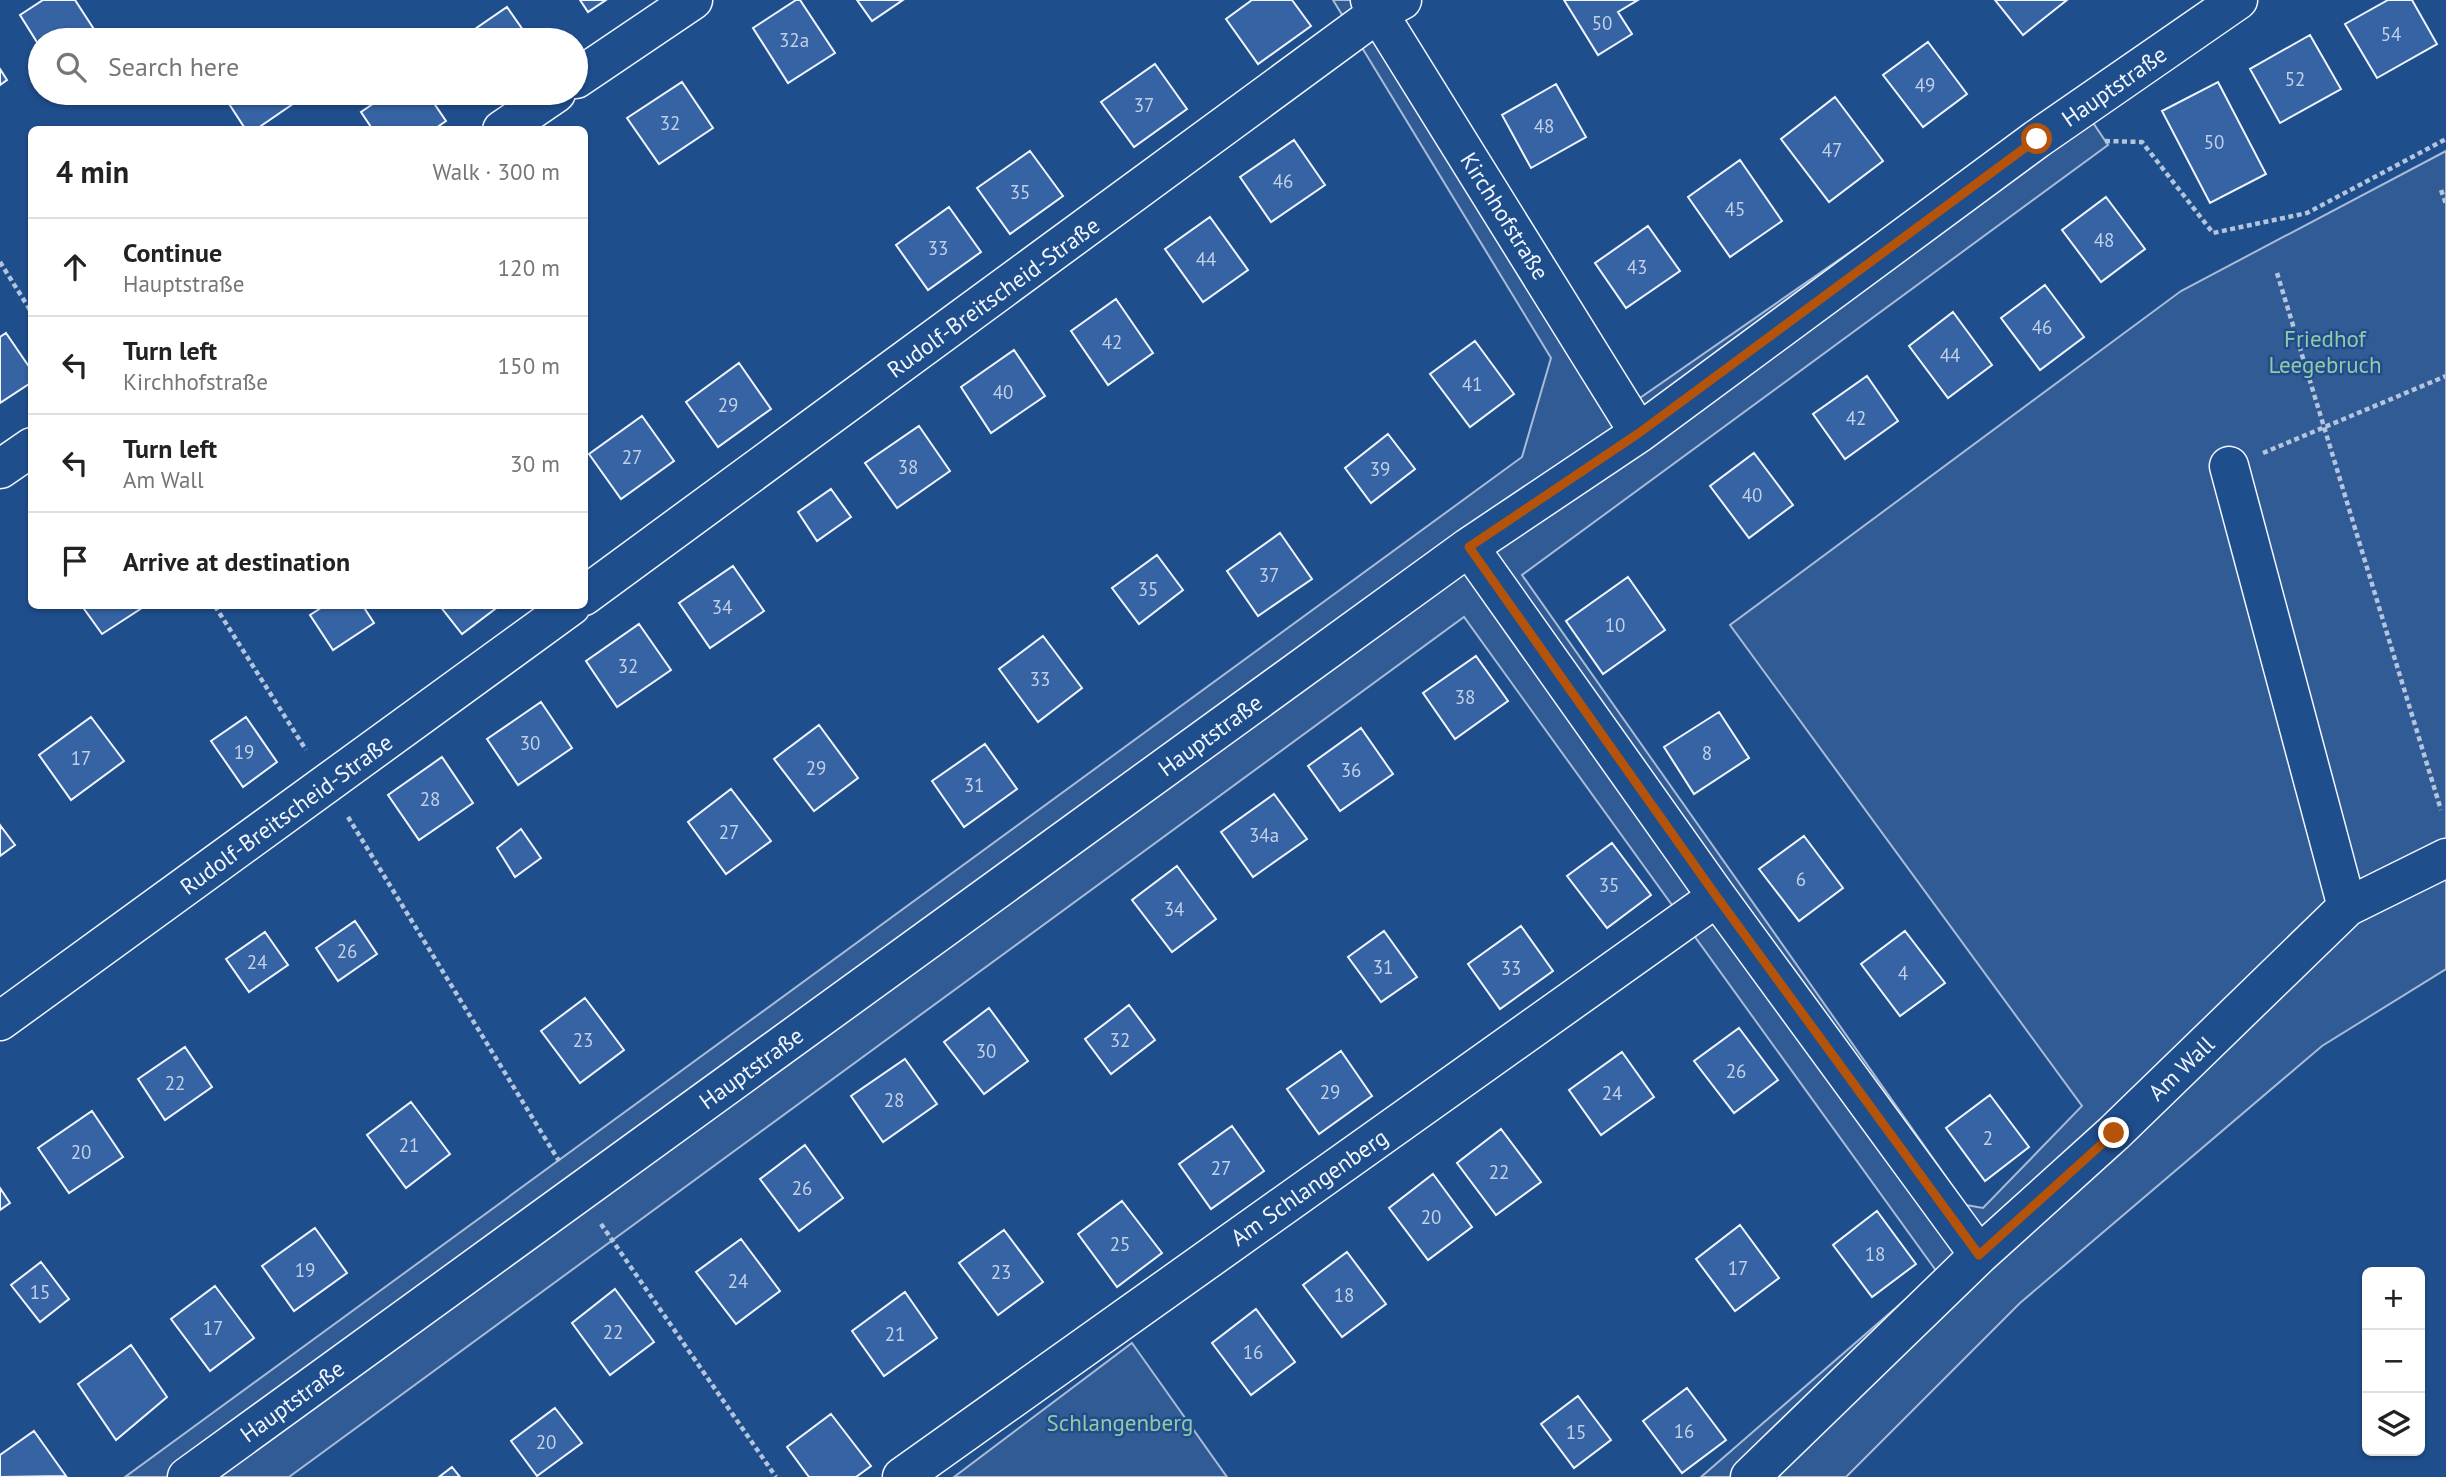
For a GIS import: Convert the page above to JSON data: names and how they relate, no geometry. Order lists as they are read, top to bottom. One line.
{"streets":{"street":["Hauptstraße","Kirchhofstraße","Rudolf-Breitscheid-Straße","Am Wall","Am Schlangenberg"]},"crossings":[["Hauptstraße","Kirchhofstraße"],["Kirchhofstraße","Rudolf-Breitscheid-Straße"]],"parks":["Friedhof Leegebruch","Schlangenberg"],"house_numbers":["50","54","32a","52","49","37","32","48","50","47","46","35","45","48","33","44","43","46","42","44","41","40","29","42","27","38","39","40","37","35","34","10","32","33","38","30","19","8","17","29","36","31","28","27","34a","6","35","34","26","24","31","33","4","23","32","30","26","22","29","24","28","2","21","20","27","22","26","20","25","18","17","19","23","24","15","18","17","22","21","16","16","15","20"],"page":{"search":"Search here","heading":["4 min","Walk · 300 m"],"list":[["Continue","Hauptstraße","120 m"],["Turn left","Kirchhofstraße","150 m"],["Turn left","Am Wall","30 m"],"Arrive at destination"],"map_buttons":["+","−"]}}
